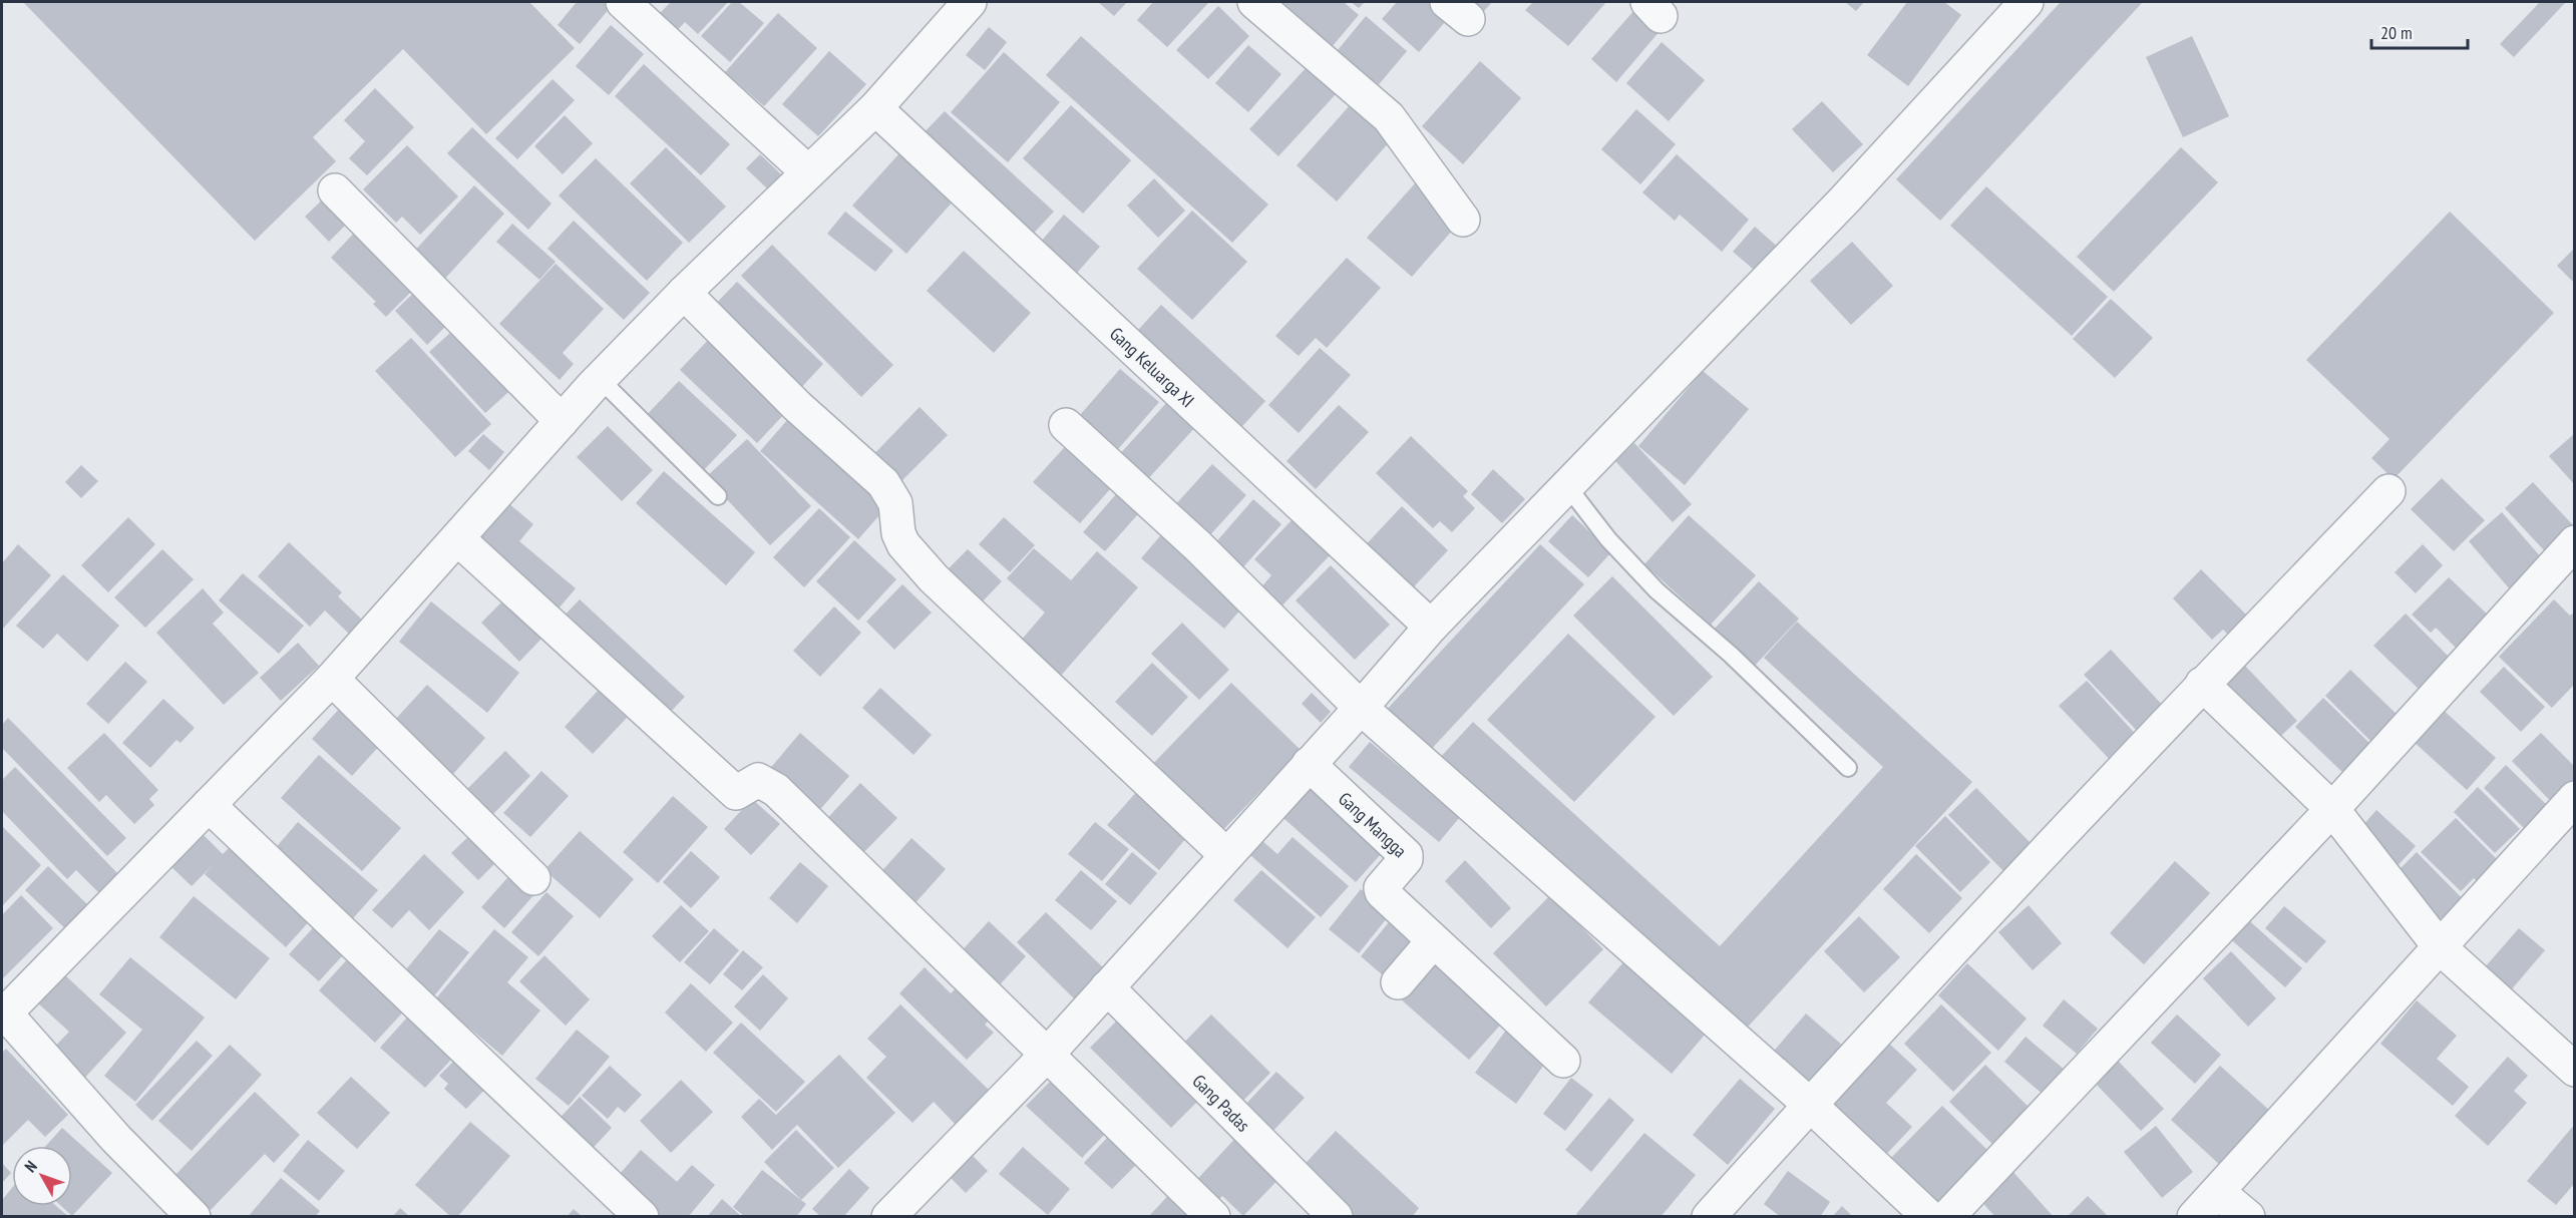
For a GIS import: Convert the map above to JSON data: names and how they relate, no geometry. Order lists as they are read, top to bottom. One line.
{"streets":{"street":["Gang Keluarga XI","Gang Mangga","Gang Padas"]},"scale_bar":"20 m","north":"top left"}
